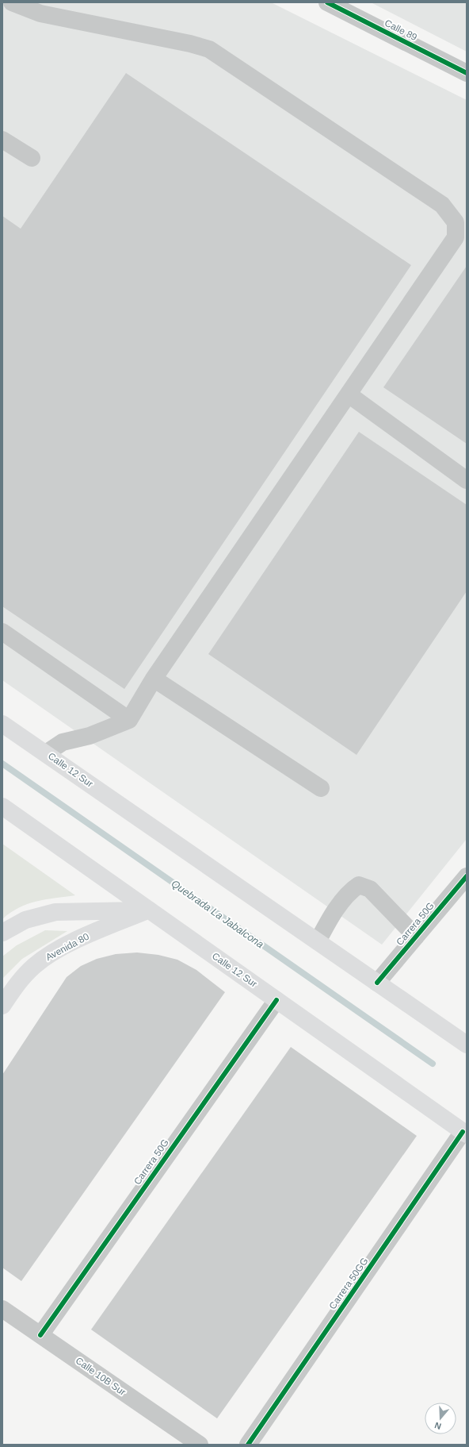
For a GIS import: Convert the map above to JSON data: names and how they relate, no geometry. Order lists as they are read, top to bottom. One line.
{"streets":{"main road":["Calle 12 Sur","Avenida 80"],"street":["Calle 89","Carrera 50G","Carrera 50GG","Calle 10B Sur"]},"crossings":[["Calle 12 Sur","Carrera 50G"],["Calle 12 Sur","Avenida 80"],["Calle 12 Sur","Carrera 50GG"],["Carrera 50G","Calle 10B Sur"]],"water":["Quebrada La Jabalcona"],"north":"bottom"}
